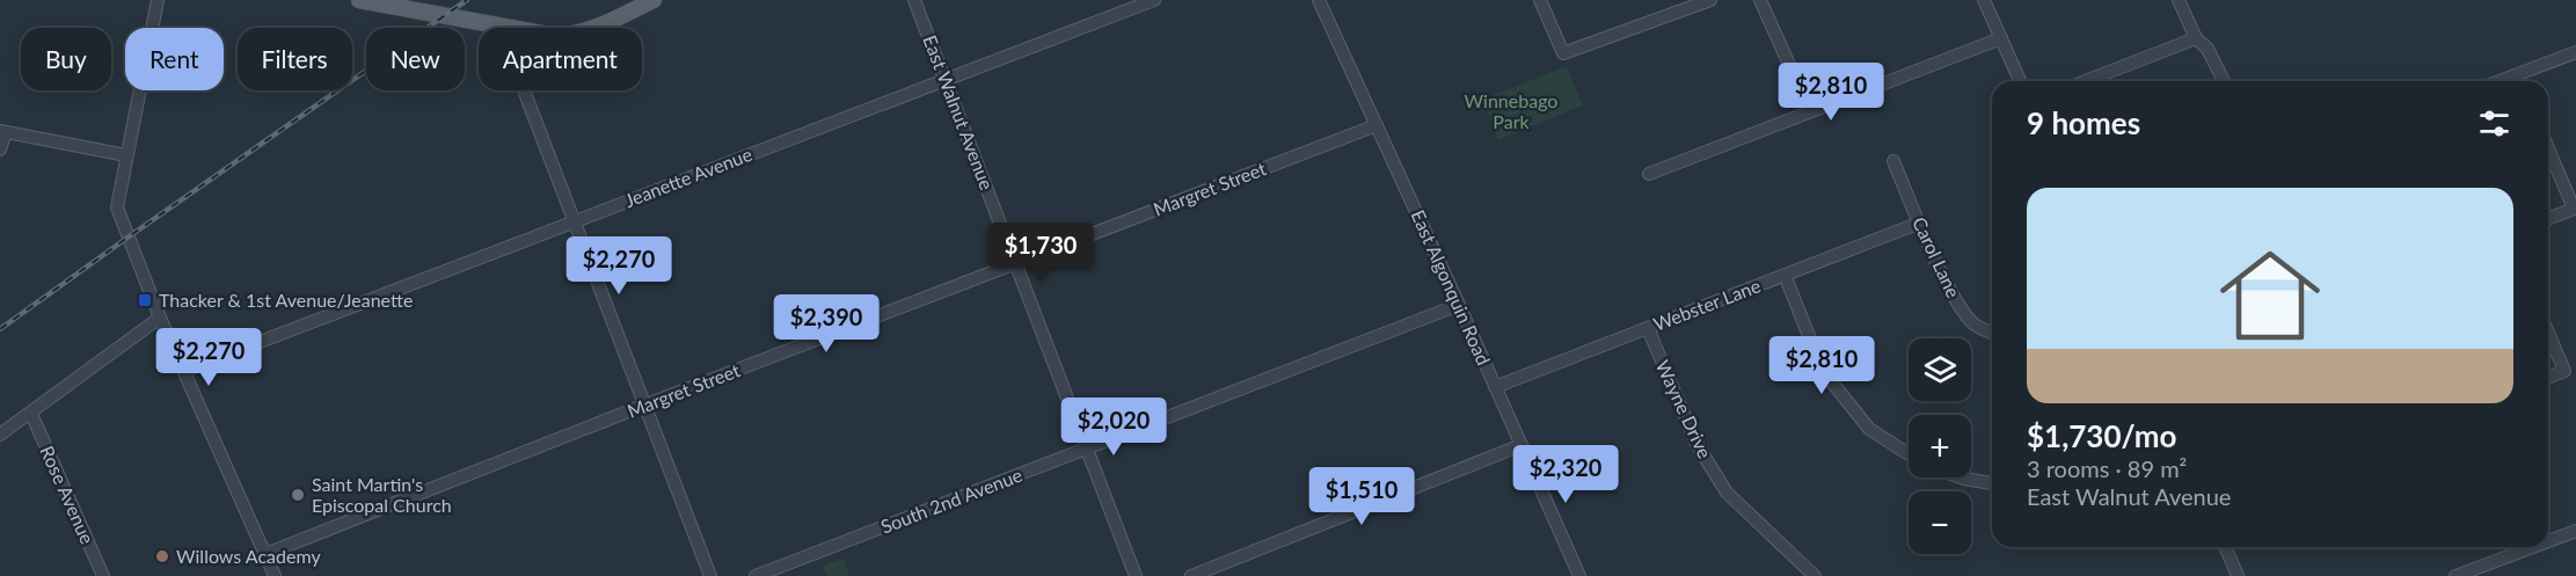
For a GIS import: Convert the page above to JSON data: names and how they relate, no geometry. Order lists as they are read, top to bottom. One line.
{"streets":{"street":["East Walnut Avenue","Jeanette Avenue","Margret Street","Carol Lane","East Algonquin Road","Webster Lane","Wayne Drive","Rose Avenue","South 2nd Avenue"]},"crossings":[["East Walnut Avenue","Jeanette Avenue"],["East Walnut Avenue","Margret Street"],["East Walnut Avenue","South 2nd Avenue"],["Margret Street","East Algonquin Road"],["Carol Lane","Webster Lane"],["East Algonquin Road","Webster Lane"],["East Algonquin Road","South 2nd Avenue"],["Webster Lane","Wayne Drive"]],"parks":["Winnebago Park"],"places":{"transit":["Thacker & 1st Avenue/Jeanette"],"other":["Saint Martin's Episcopal Church","Willows Academy"]},"page":{"chip":["Buy","Rent","Filters","New","Apartment"],"price":["$2,810","$1,730","$2,270","$2,390","$2,270","$2,810","$2,020","$2,320","$1,510"],"heading":"9 homes","list":[{"name":"$1,730/mo","note":"3 rooms · 89 m² · East Walnut Avenue"}],"map_buttons":["+","−"]}}
